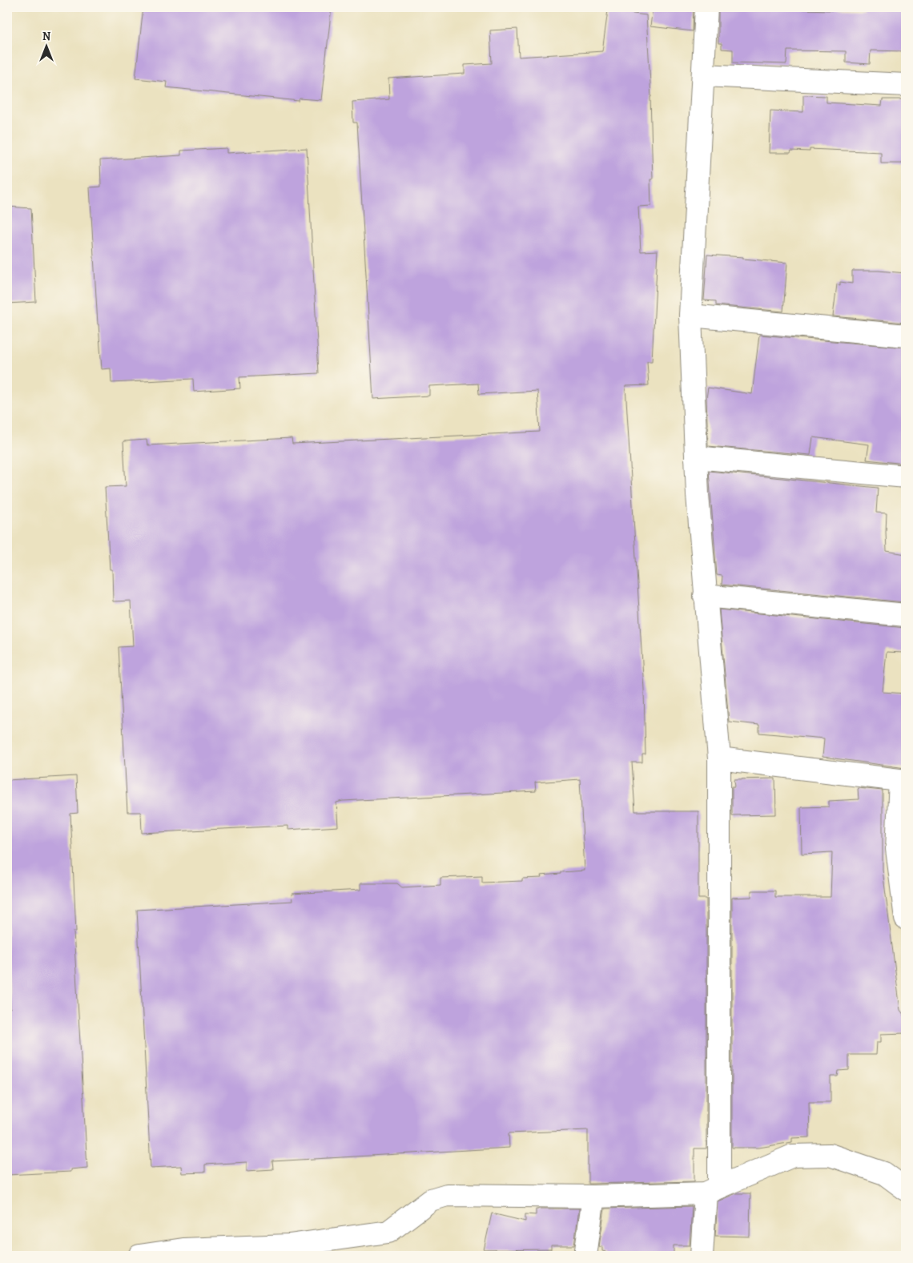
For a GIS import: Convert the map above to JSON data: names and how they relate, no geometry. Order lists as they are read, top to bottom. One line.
{"north":"top"}
